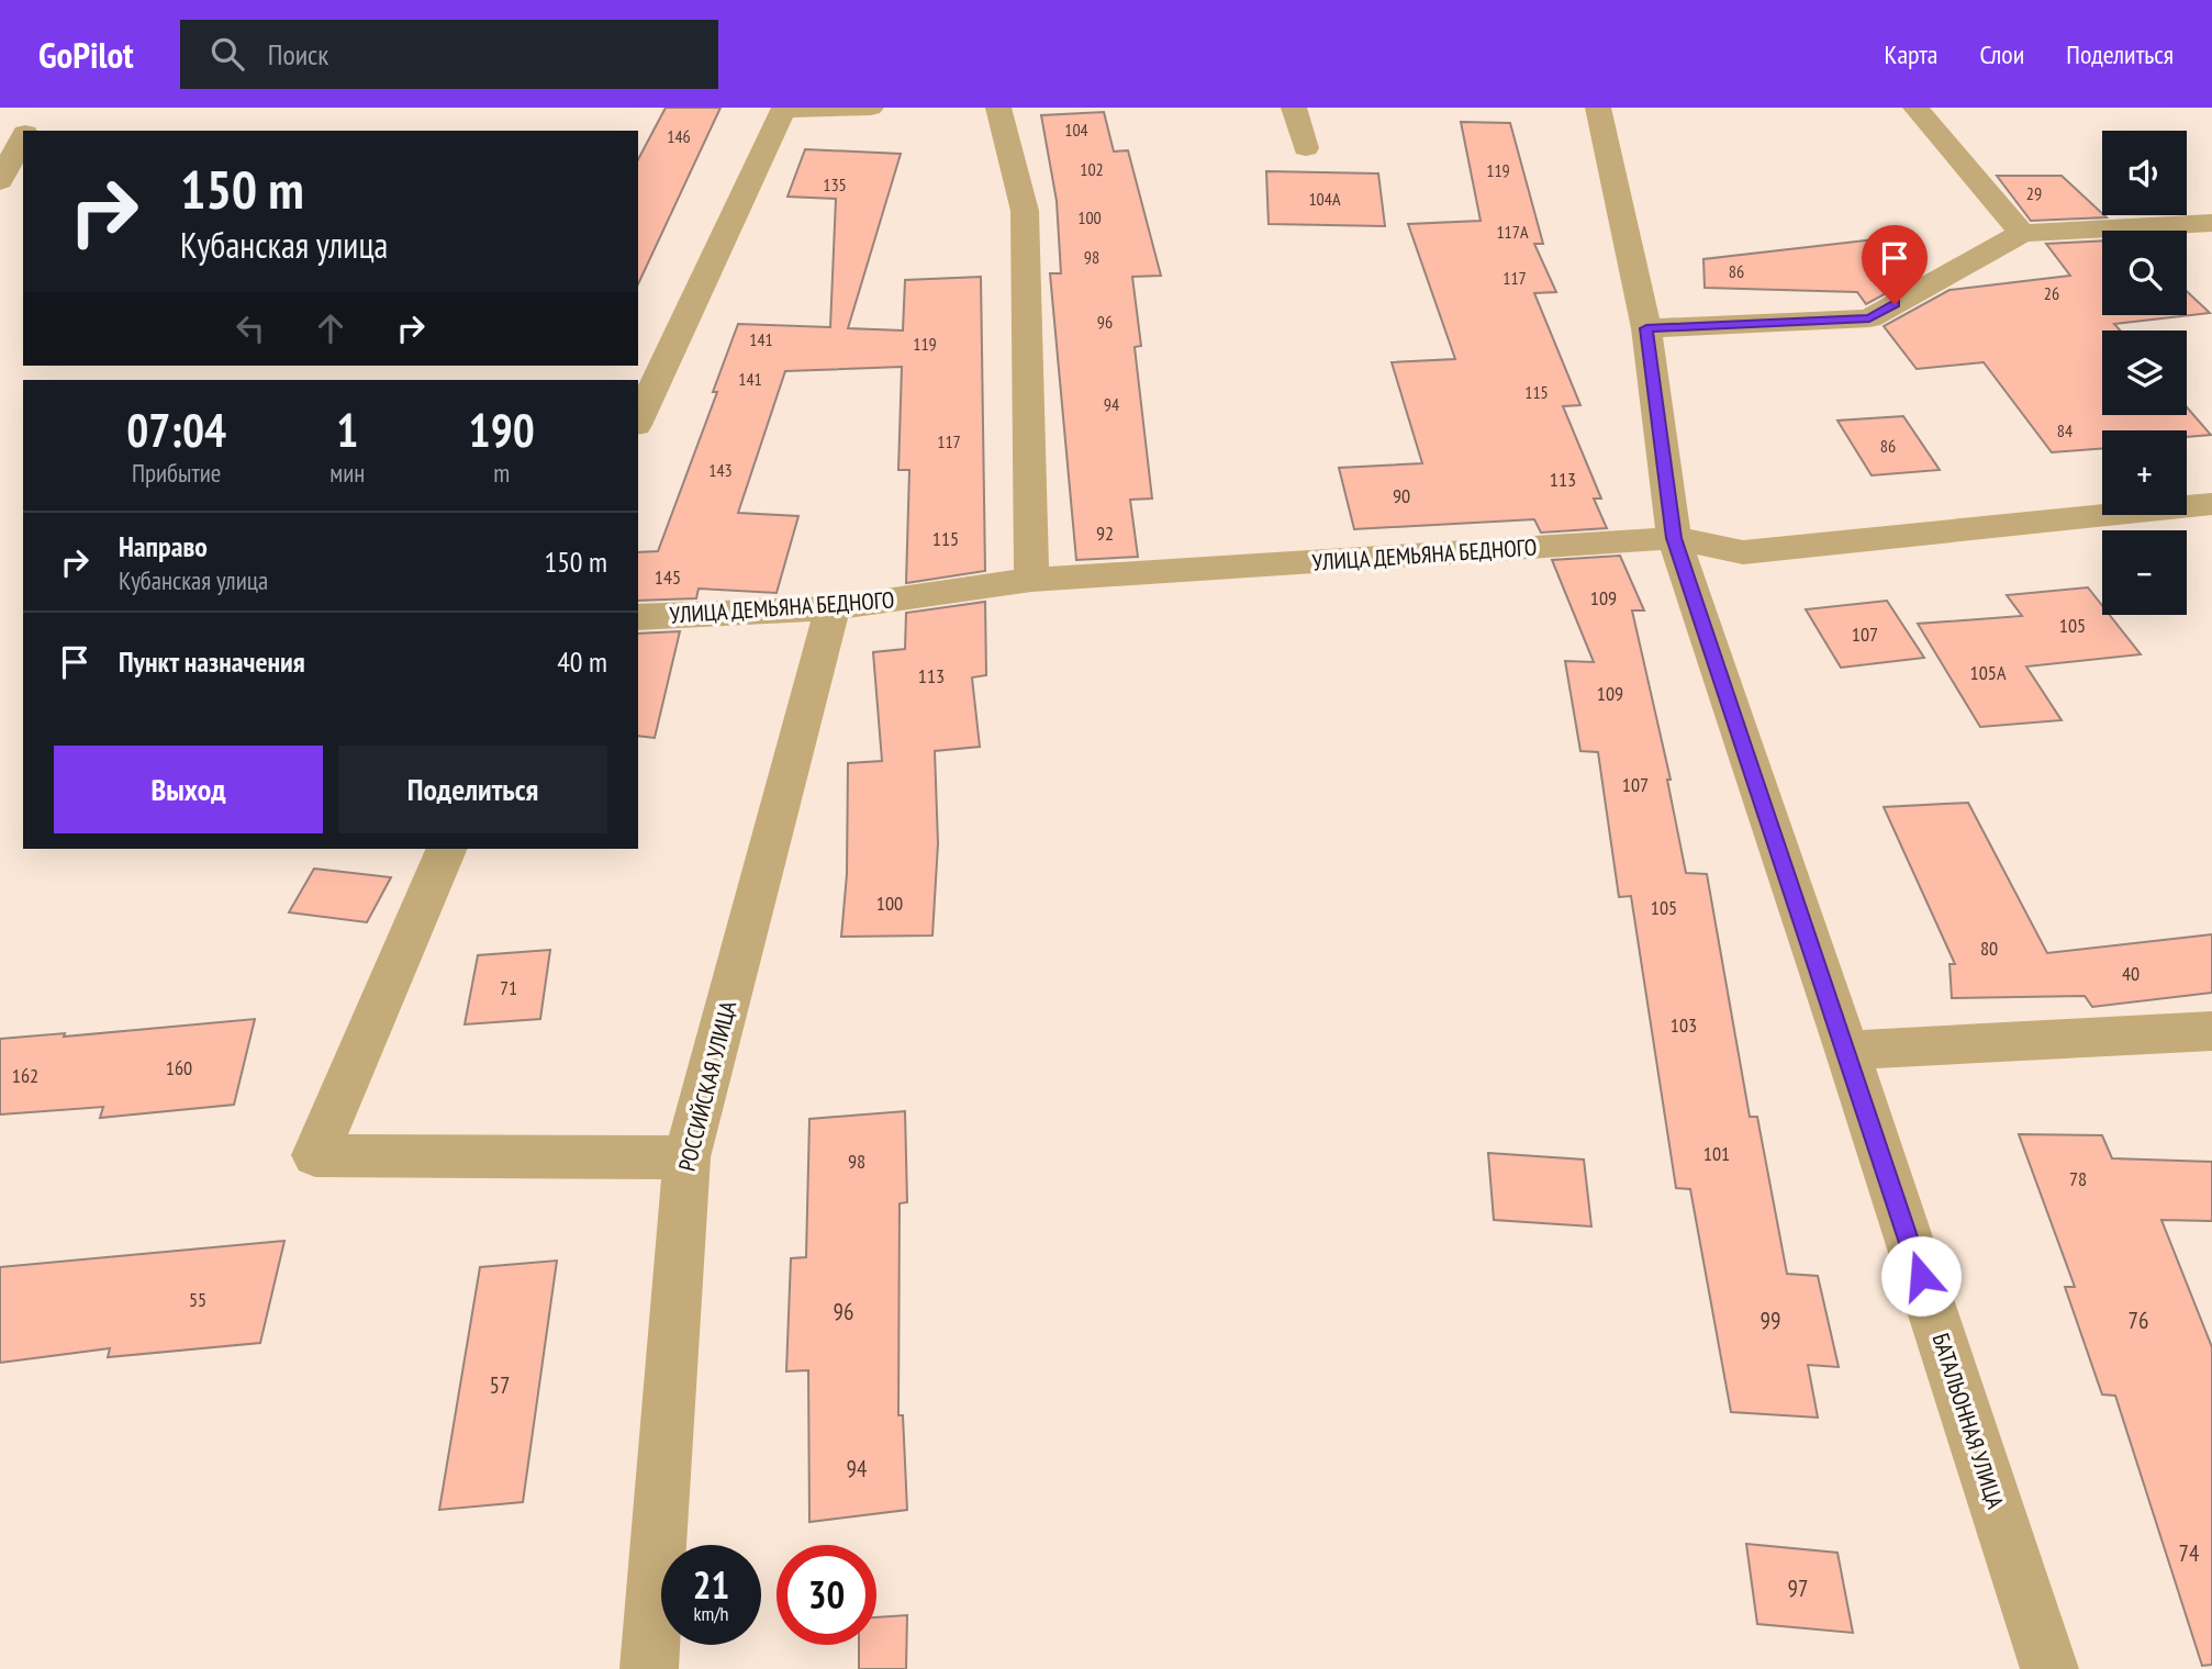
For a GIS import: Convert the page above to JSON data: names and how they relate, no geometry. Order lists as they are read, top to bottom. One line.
{"streets":{"street":["УЛИЦА ДЕМЬЯНА БЕДНОГО","РОССИЙСКАЯ УЛИЦА","БАТАЛЬОННАЯ УЛИЦА"]},"crossings":[["УЛИЦА ДЕМЬЯНА БЕДНОГО","РОССИЙСКАЯ УЛИЦА"],["УЛИЦА ДЕМЬЯНА БЕДНОГО","БАТАЛЬОННАЯ УЛИЦА"]],"house_numbers":["104","146","102","119","135","29","104А","100","117А","98","86","117","26","96","141","119","141","115","94","84","117","86","143","113","90","92","115","145","109","105","107","105А","113","109","107","100","105","80","40","71","103","160","162","101","98","78","55","96","99","76","57","94","74","97"],"page":{"header":"GoPilot","search":"Поиск","nav":["Карта","Слои","Поделиться"],"map_buttons":["+","−"],"turn":["150 m","Кубанская улица"],"eta":["07:04","Прибытие","1","мин","190","m"],"list":[{"name":"Направо","note":"Кубанская улица","value":"150 m"},{"name":"Пункт назначения","value":"40 m"}],"buttons":["Выход","Поделиться"],"speed":"21 km/h","limit":"30"}}
